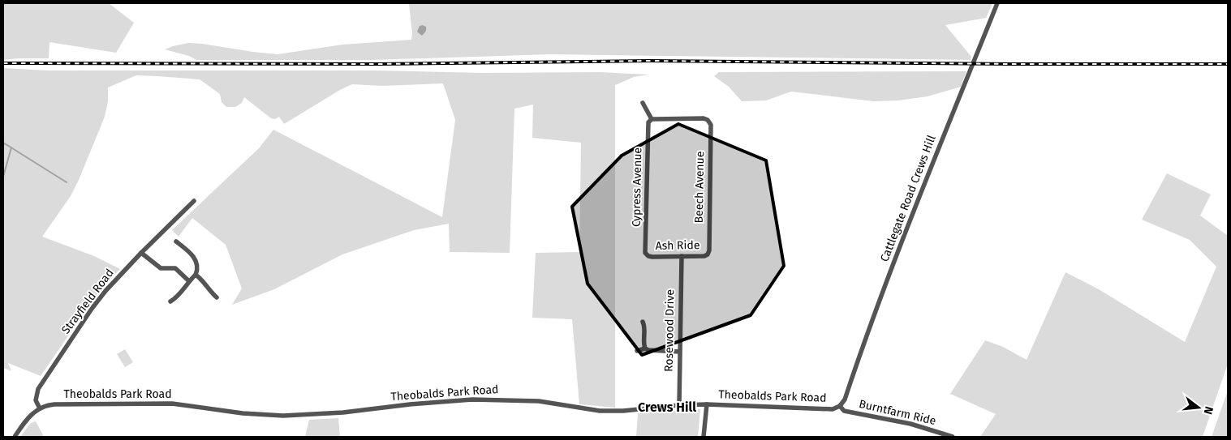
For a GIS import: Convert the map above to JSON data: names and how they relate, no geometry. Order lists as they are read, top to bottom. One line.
{"streets":{"street":["Cypress Avenue","Beech Avenue","Cattlegate Road Crews Hill","Ash Ride","Strayfield Road","Rosewood Drive","Theobalds Park Road","Burntfarm Ride"]},"crossings":[["Cypress Avenue","Beech Avenue"],["Cypress Avenue","Ash Ride"],["Beech Avenue","Ash Ride"],["Cattlegate Road Crews Hill","Theobalds Park Road"],["Cattlegate Road Crews Hill","Burntfarm Ride"],["Ash Ride","Rosewood Drive"],["Strayfield Road","Theobalds Park Road"],["Rosewood Drive","Theobalds Park Road"],["Theobalds Park Road","Burntfarm Ride"]],"districts":["Crews Hill"],"north":"right"}
